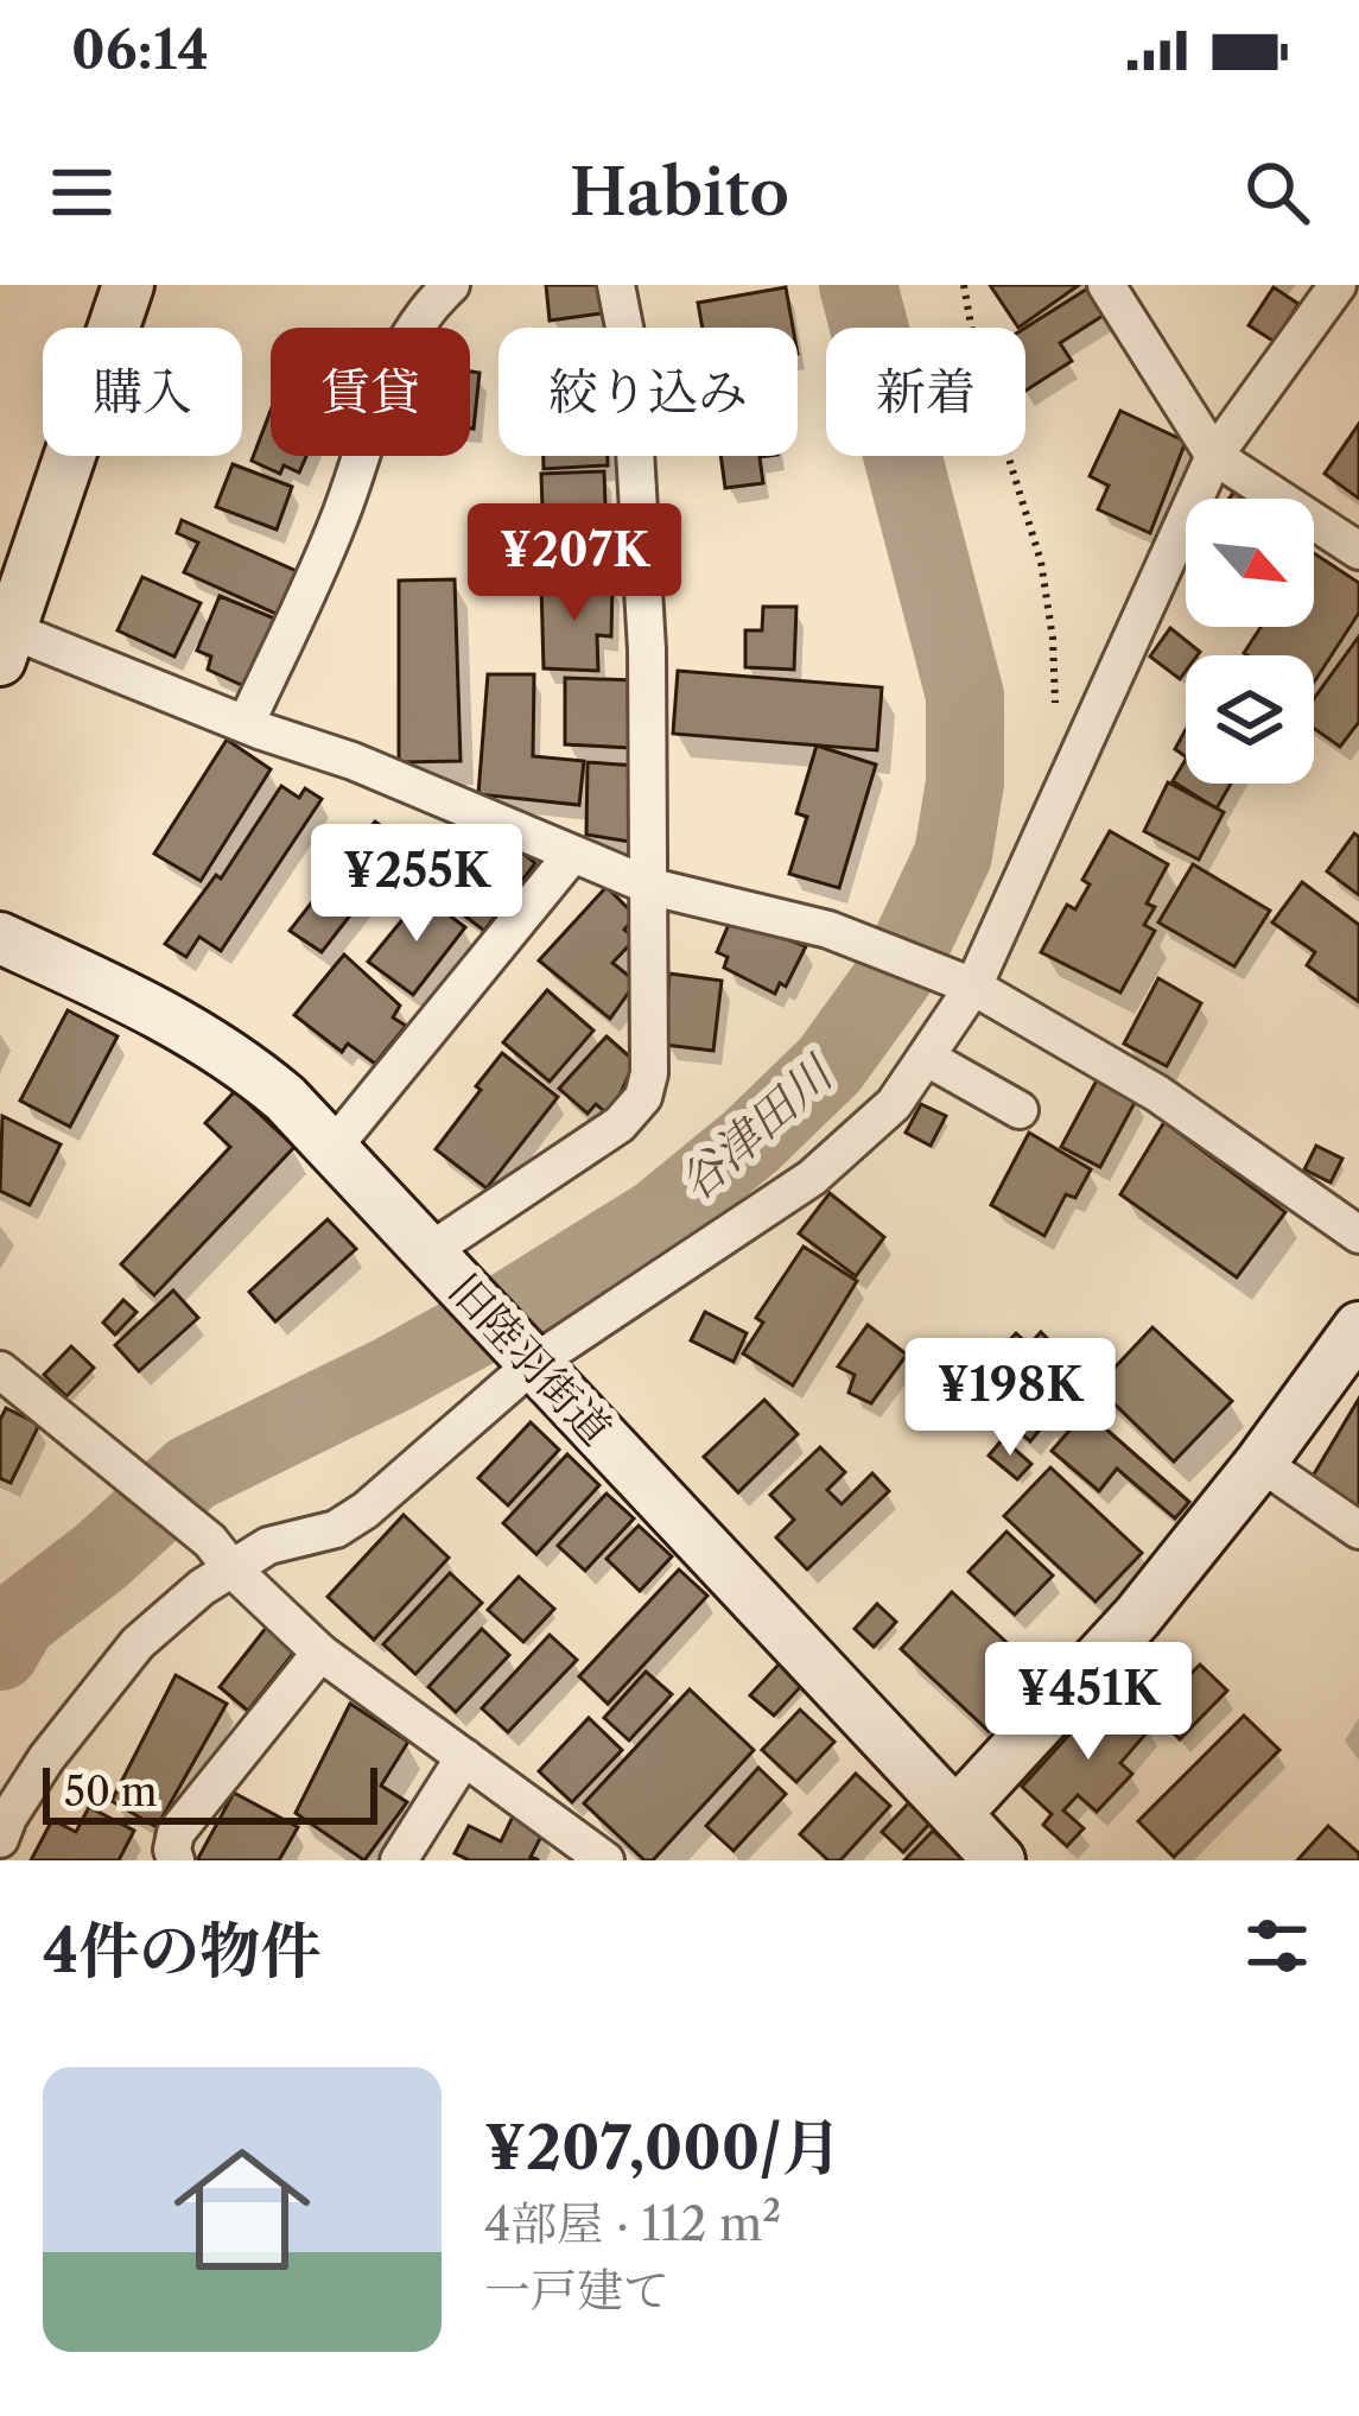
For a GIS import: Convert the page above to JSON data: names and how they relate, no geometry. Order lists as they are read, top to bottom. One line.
{"streets":{"street":["旧陸羽街道"]},"water":["谷津田川"],"scale_bar":"50 m","north":"bottom right","page":{"status":"06:14","header":"Habito","chip":["購入","賃貸","絞り込み","新着"],"price":["¥207K","¥255K","¥198K","¥451K"],"scale":"50 m","heading":"4件の物件","list":[{"name":"¥207,000/月","note":"4部屋 · 112 m² · 一戸建て"}]}}
